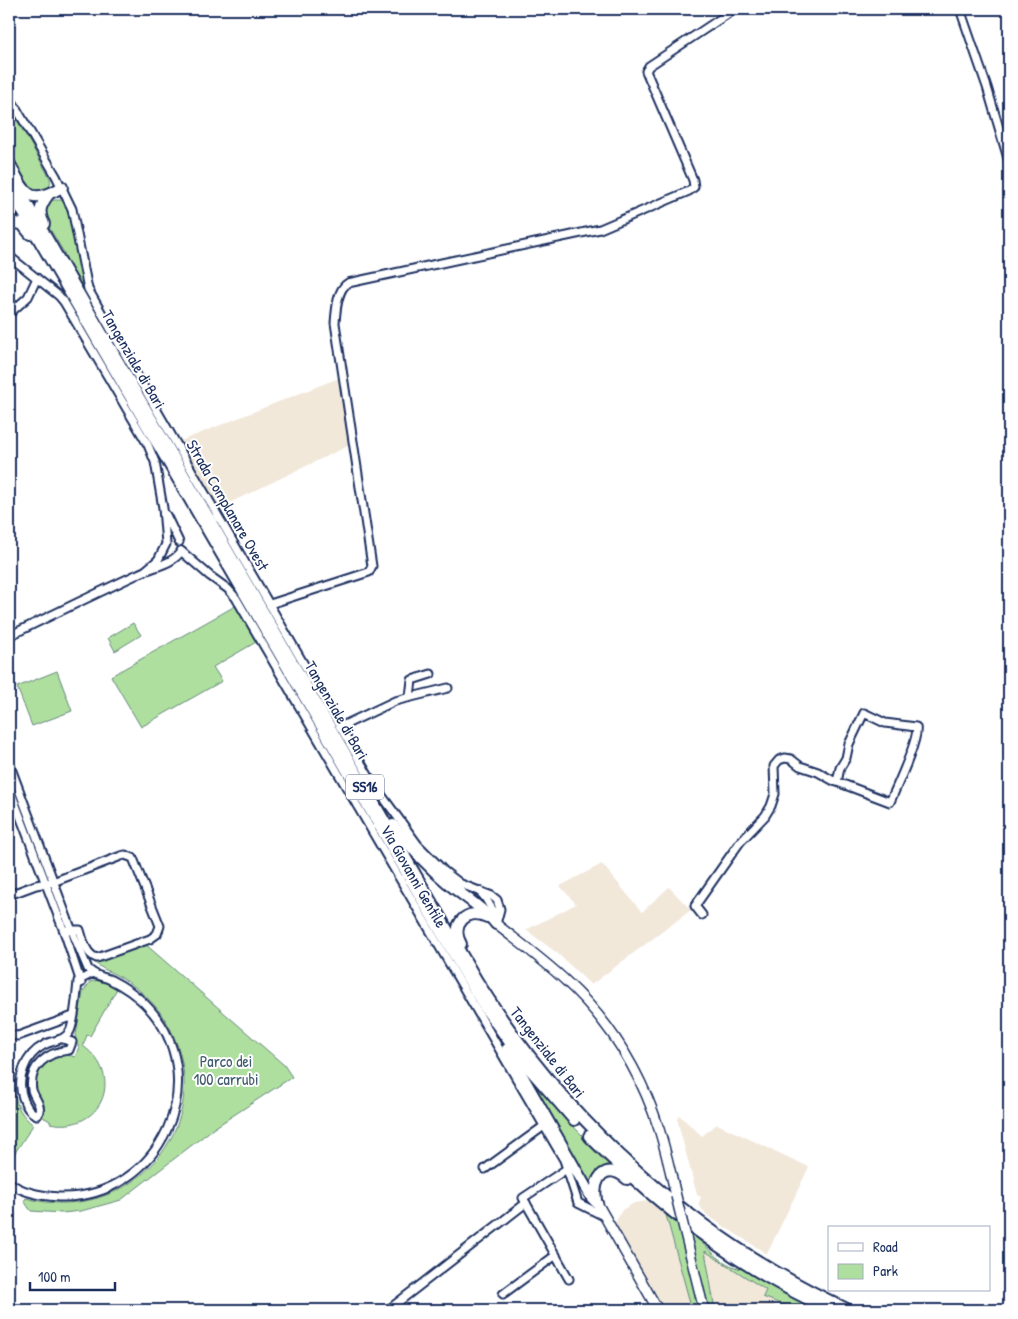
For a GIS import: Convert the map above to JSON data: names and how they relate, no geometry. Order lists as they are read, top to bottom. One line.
{"streets":{"highway":["Tangenziale di Bari","SS16"],"street":["Strada Complanare Ovest","Via Giovanni Gentile"]},"crossings":[["Tangenziale di Bari","SS16"],["Strada Complanare Ovest","SS16"]],"parks":["Parco dei 100 carrubi"],"legend":["Road","Park"],"scale_bar":"100 m"}
